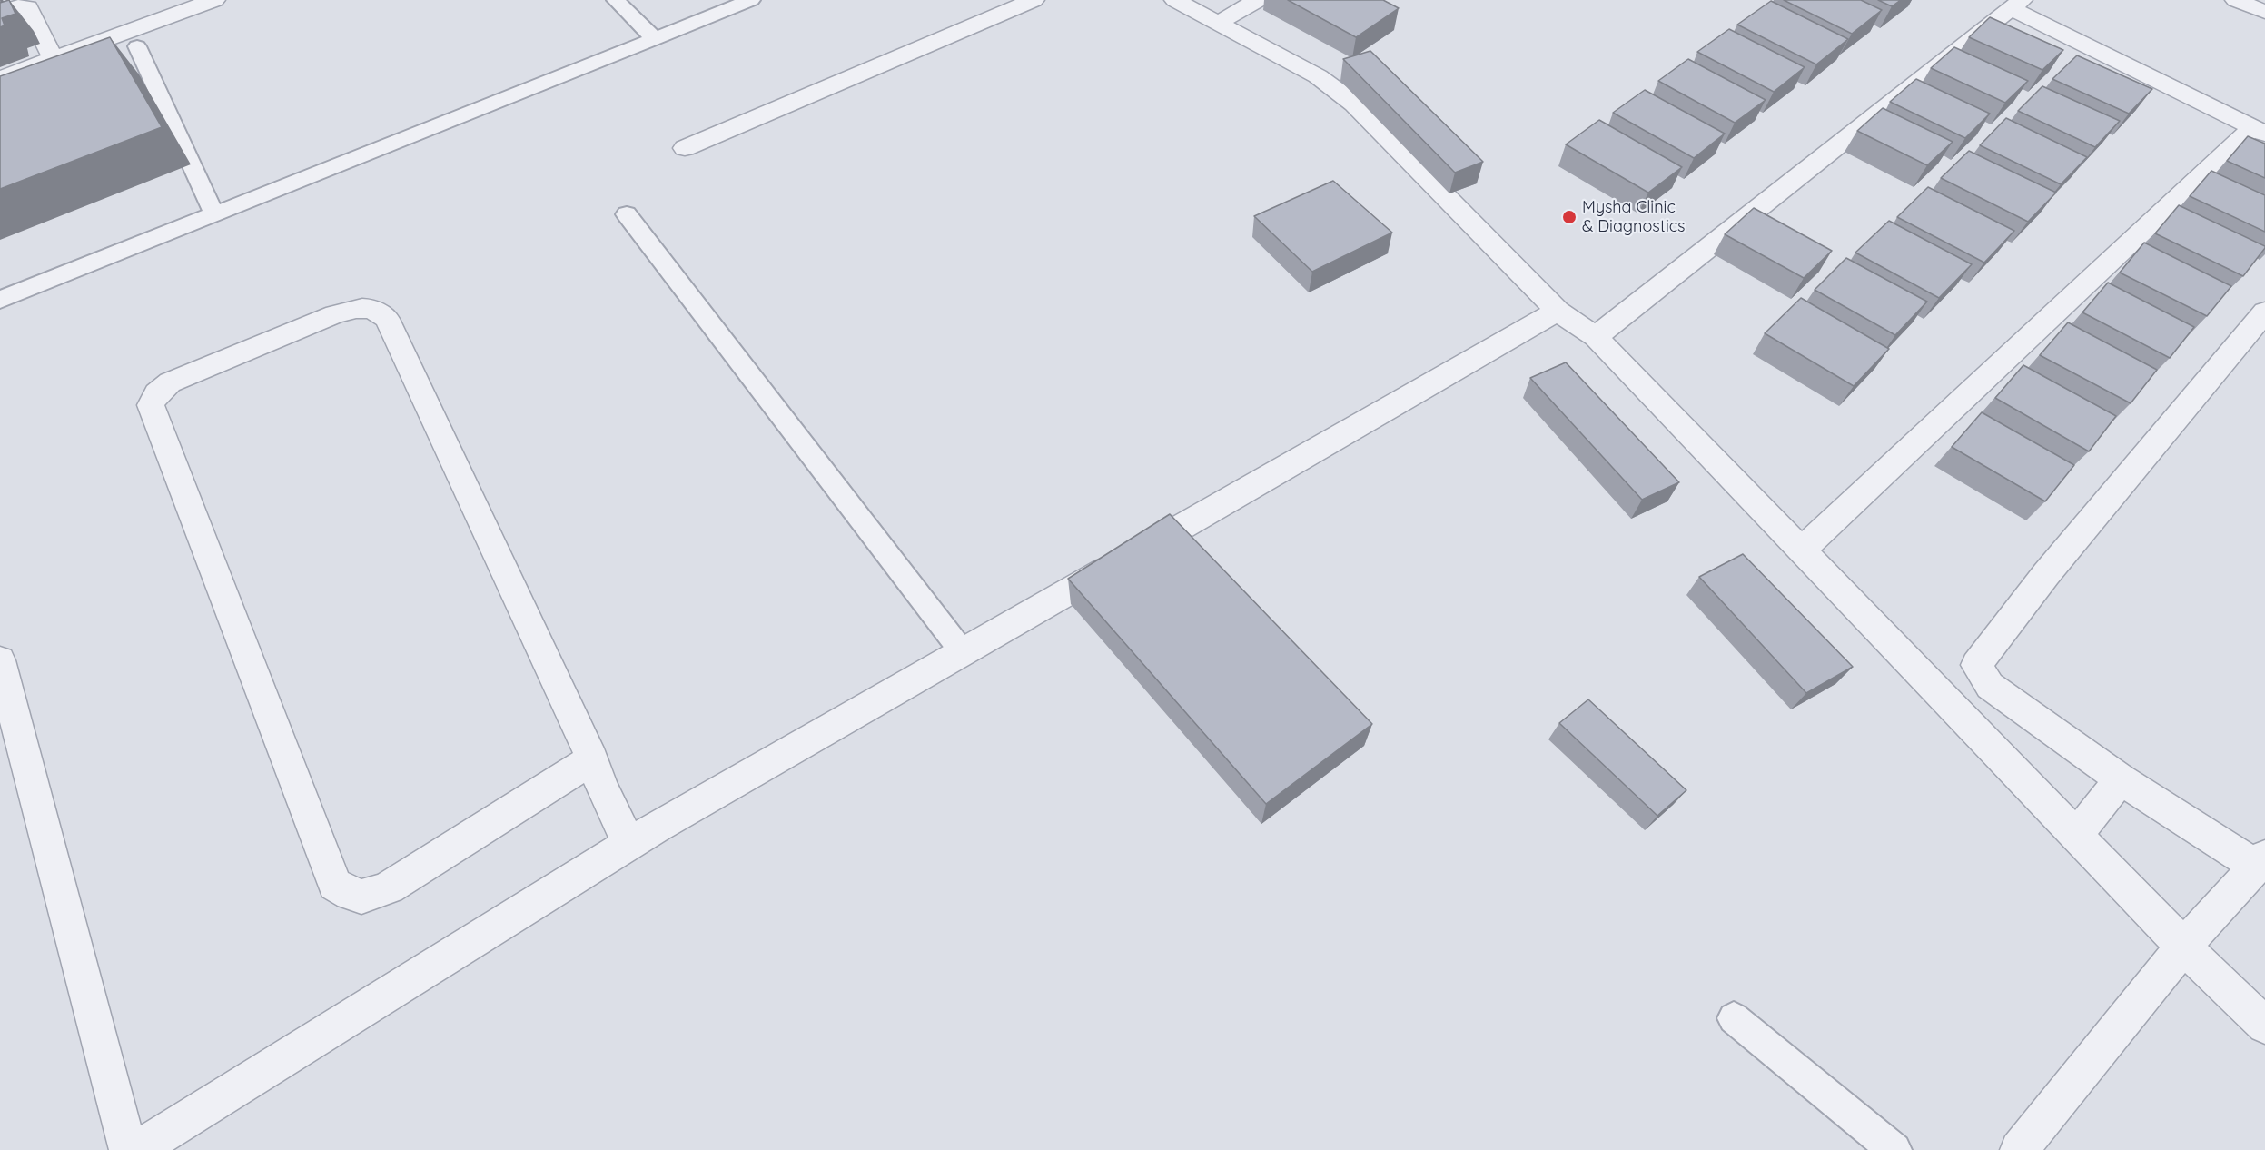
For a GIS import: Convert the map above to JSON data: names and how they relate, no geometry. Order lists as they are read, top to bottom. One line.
{"places":["Mysha Clinic & Diagnostics"]}
